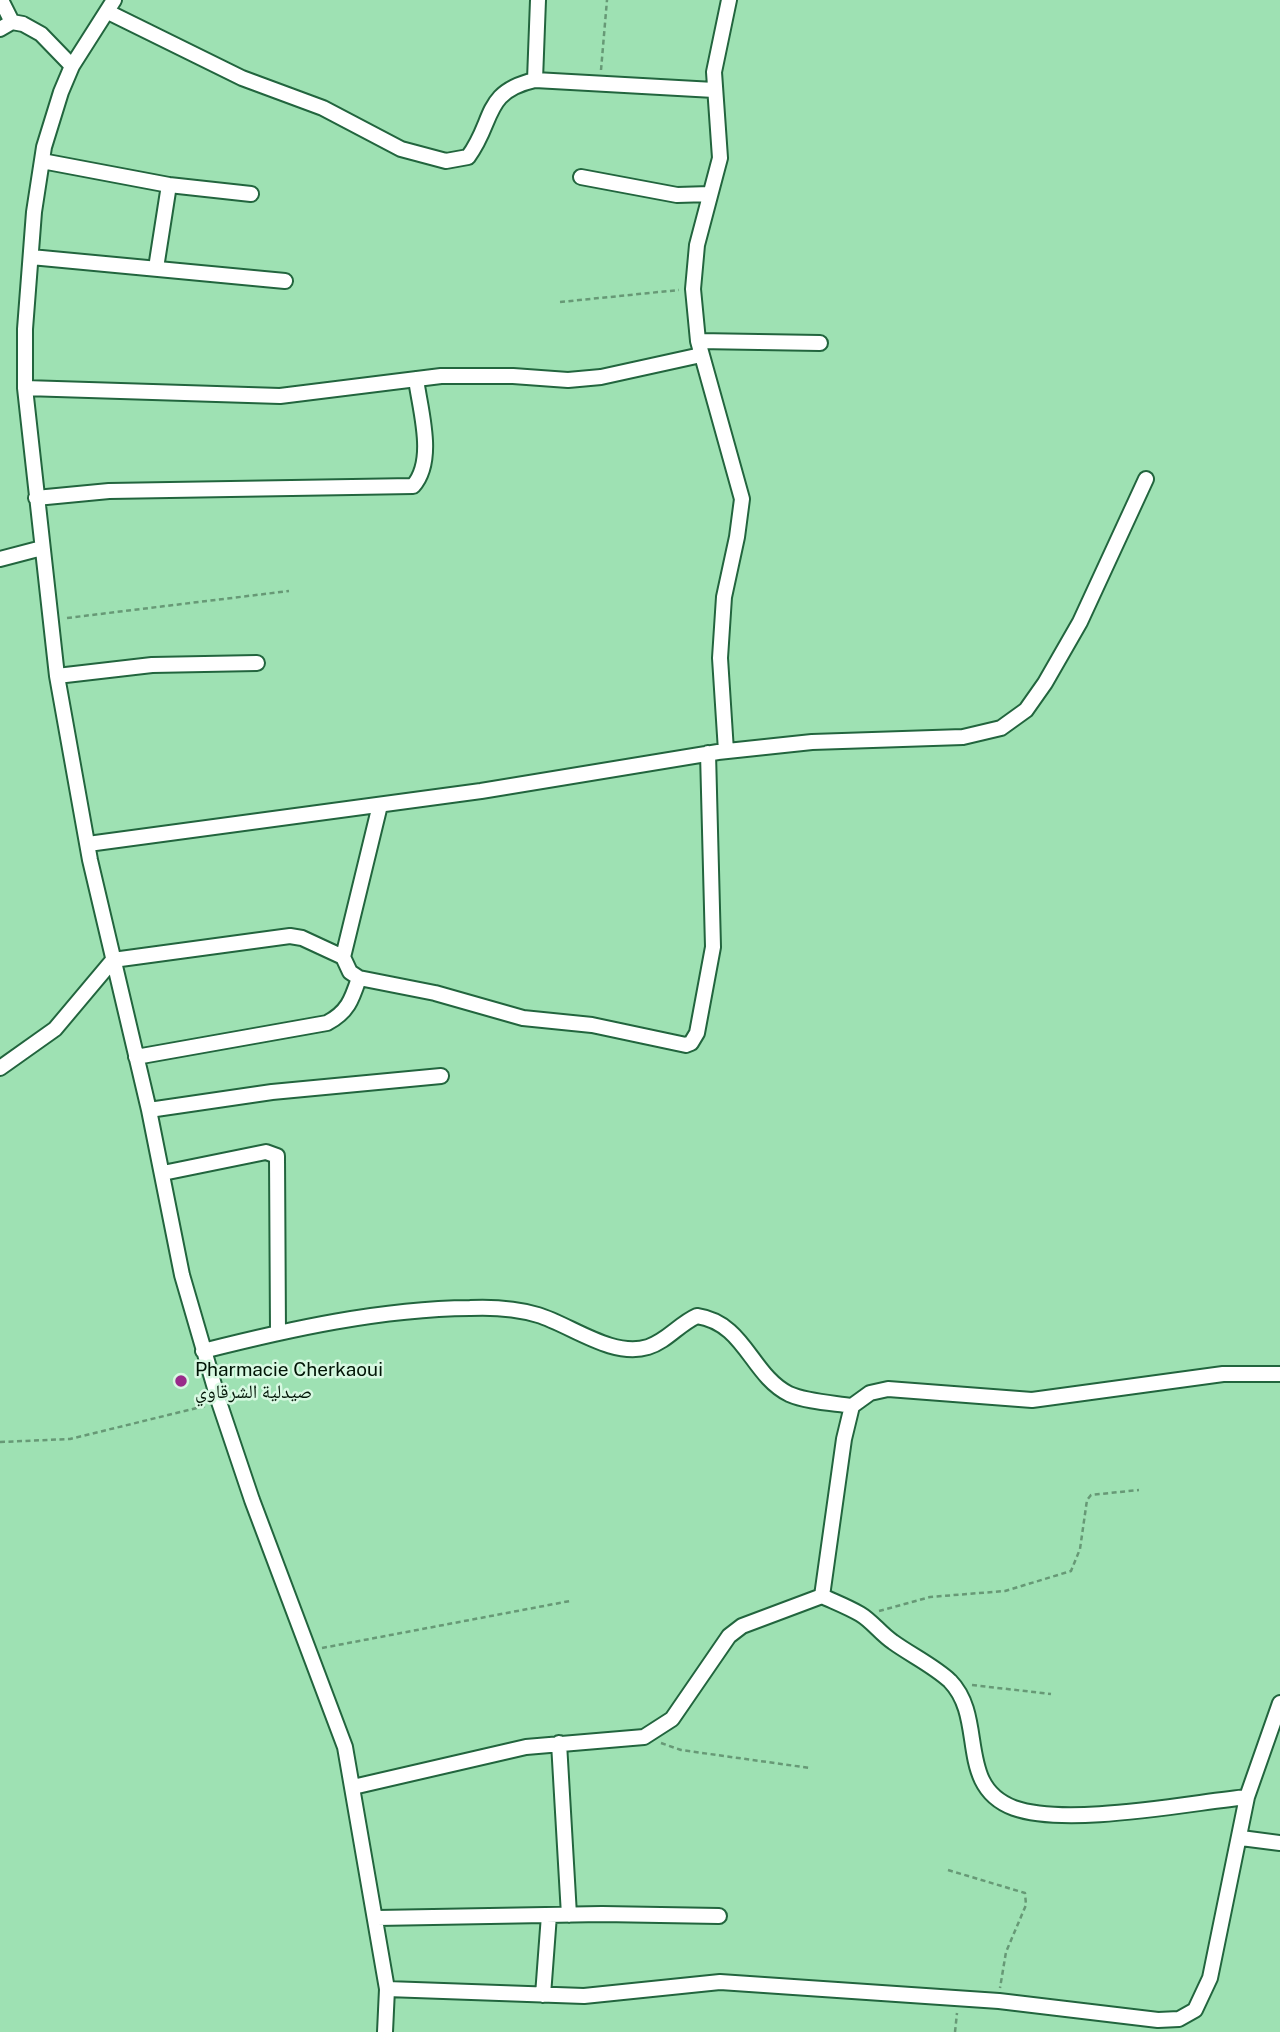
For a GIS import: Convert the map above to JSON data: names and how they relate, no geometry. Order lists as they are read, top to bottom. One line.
{"places":["Pharmacie Cherkaoui صيدلية الشرقاوي"]}
